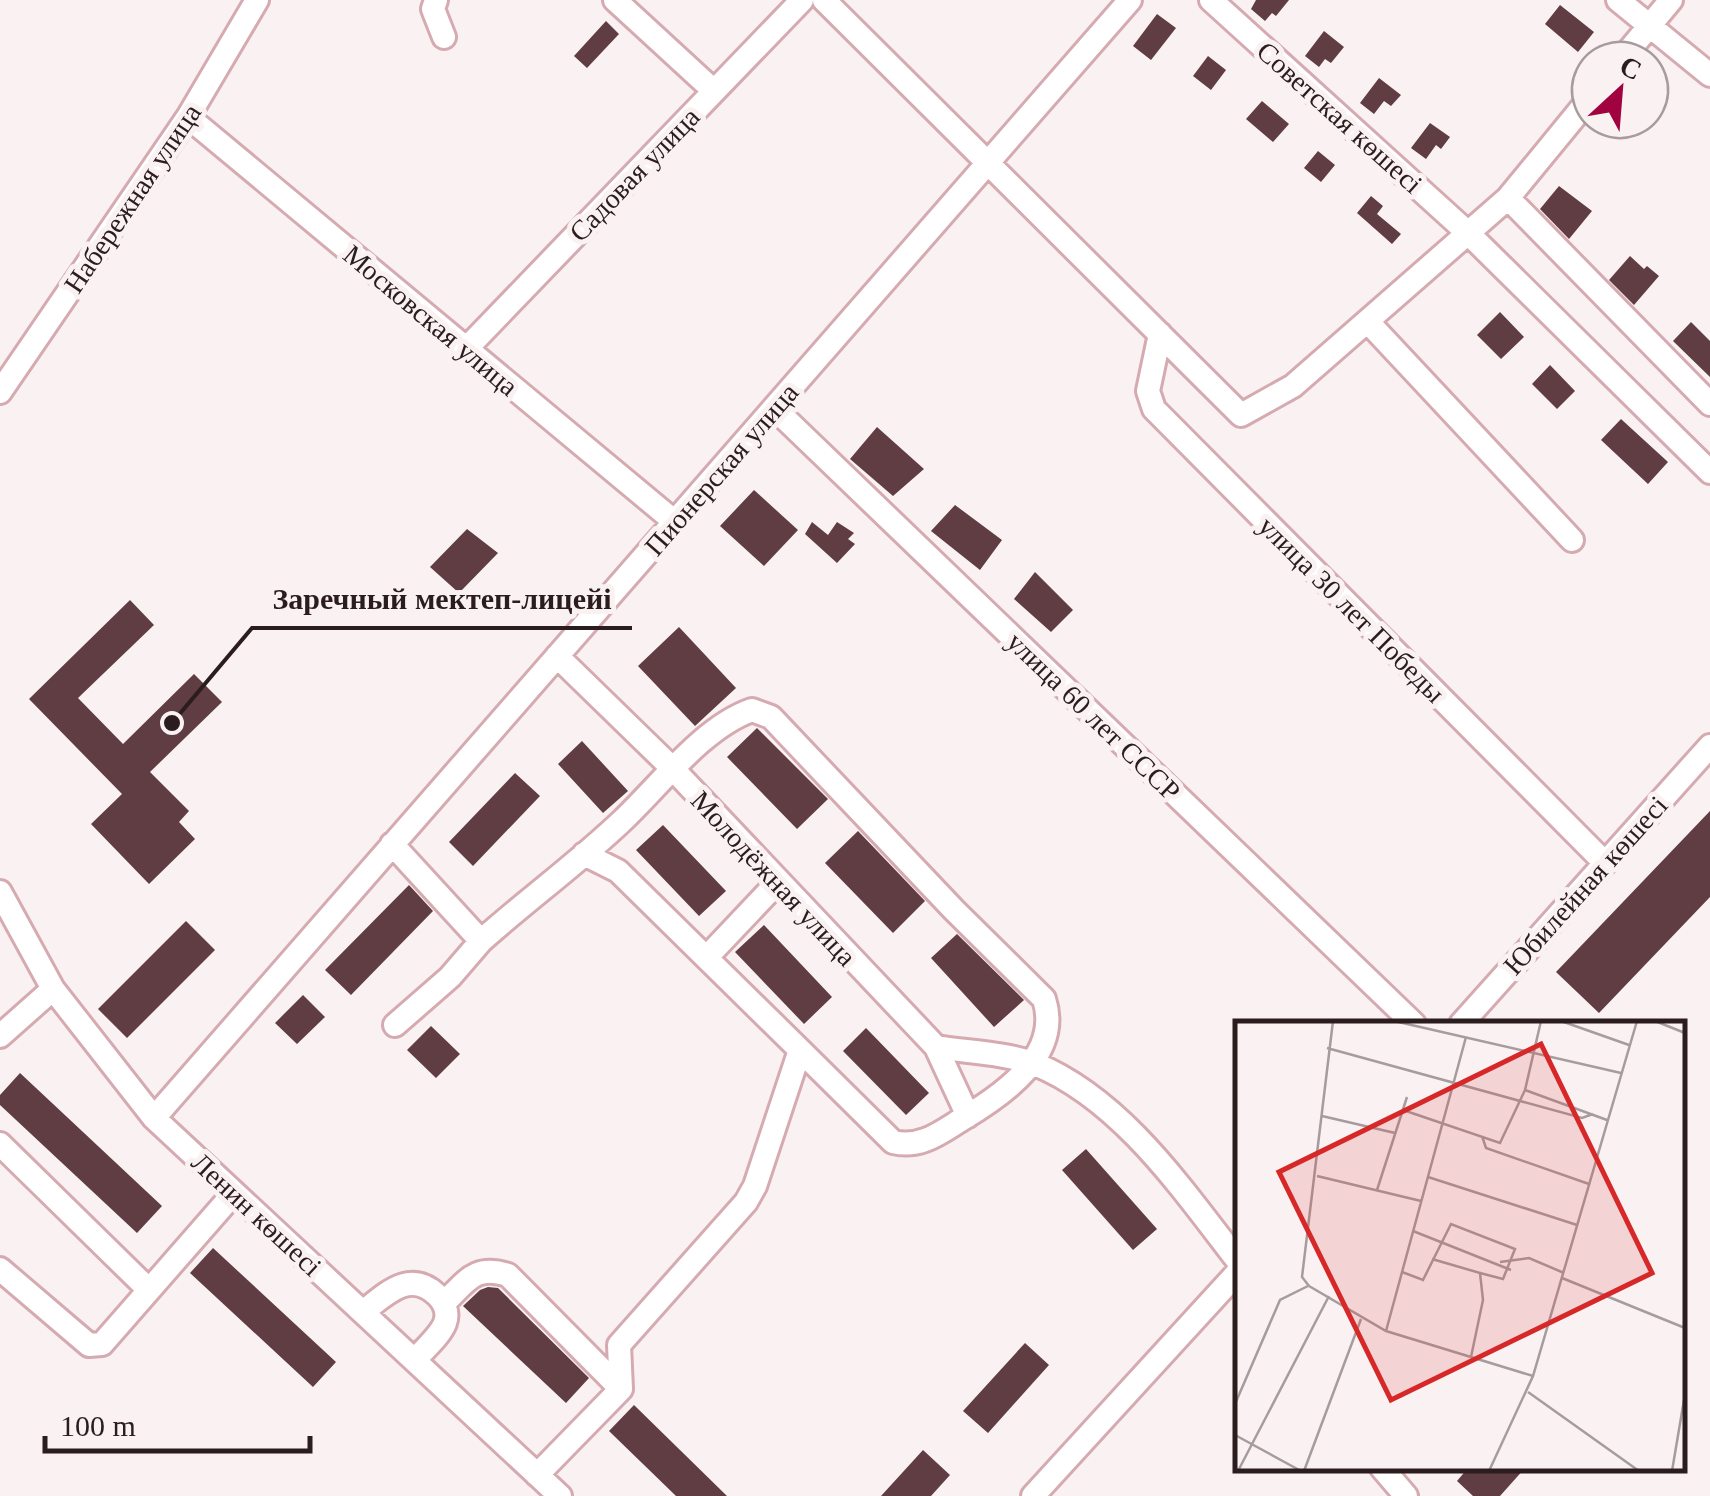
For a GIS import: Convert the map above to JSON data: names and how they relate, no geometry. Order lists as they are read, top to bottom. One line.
{"streets":{"street":["Советская көшесі","Садовая улица","Набережная улица","Московская улица","Пионерская улица","улица 30 лет Победы","улица 60 лет СССР","Молодёжная улица","Юбилейная көшесі","Ленин көшесі"]},"crossings":[["Садовая улица","Московская улица"],["Набережная улица","Московская улица"],["Московская улица","Пионерская улица"],["Пионерская улица","улица 60 лет СССР"],["Пионерская улица","Молодёжная улица"],["Пионерская улица","Ленин көшесі"],["улица 30 лет Победы","Юбилейная көшесі"]],"places":["Заречный мектеп-лицейі"],"scale_bar":"100 m","north":"top right"}
